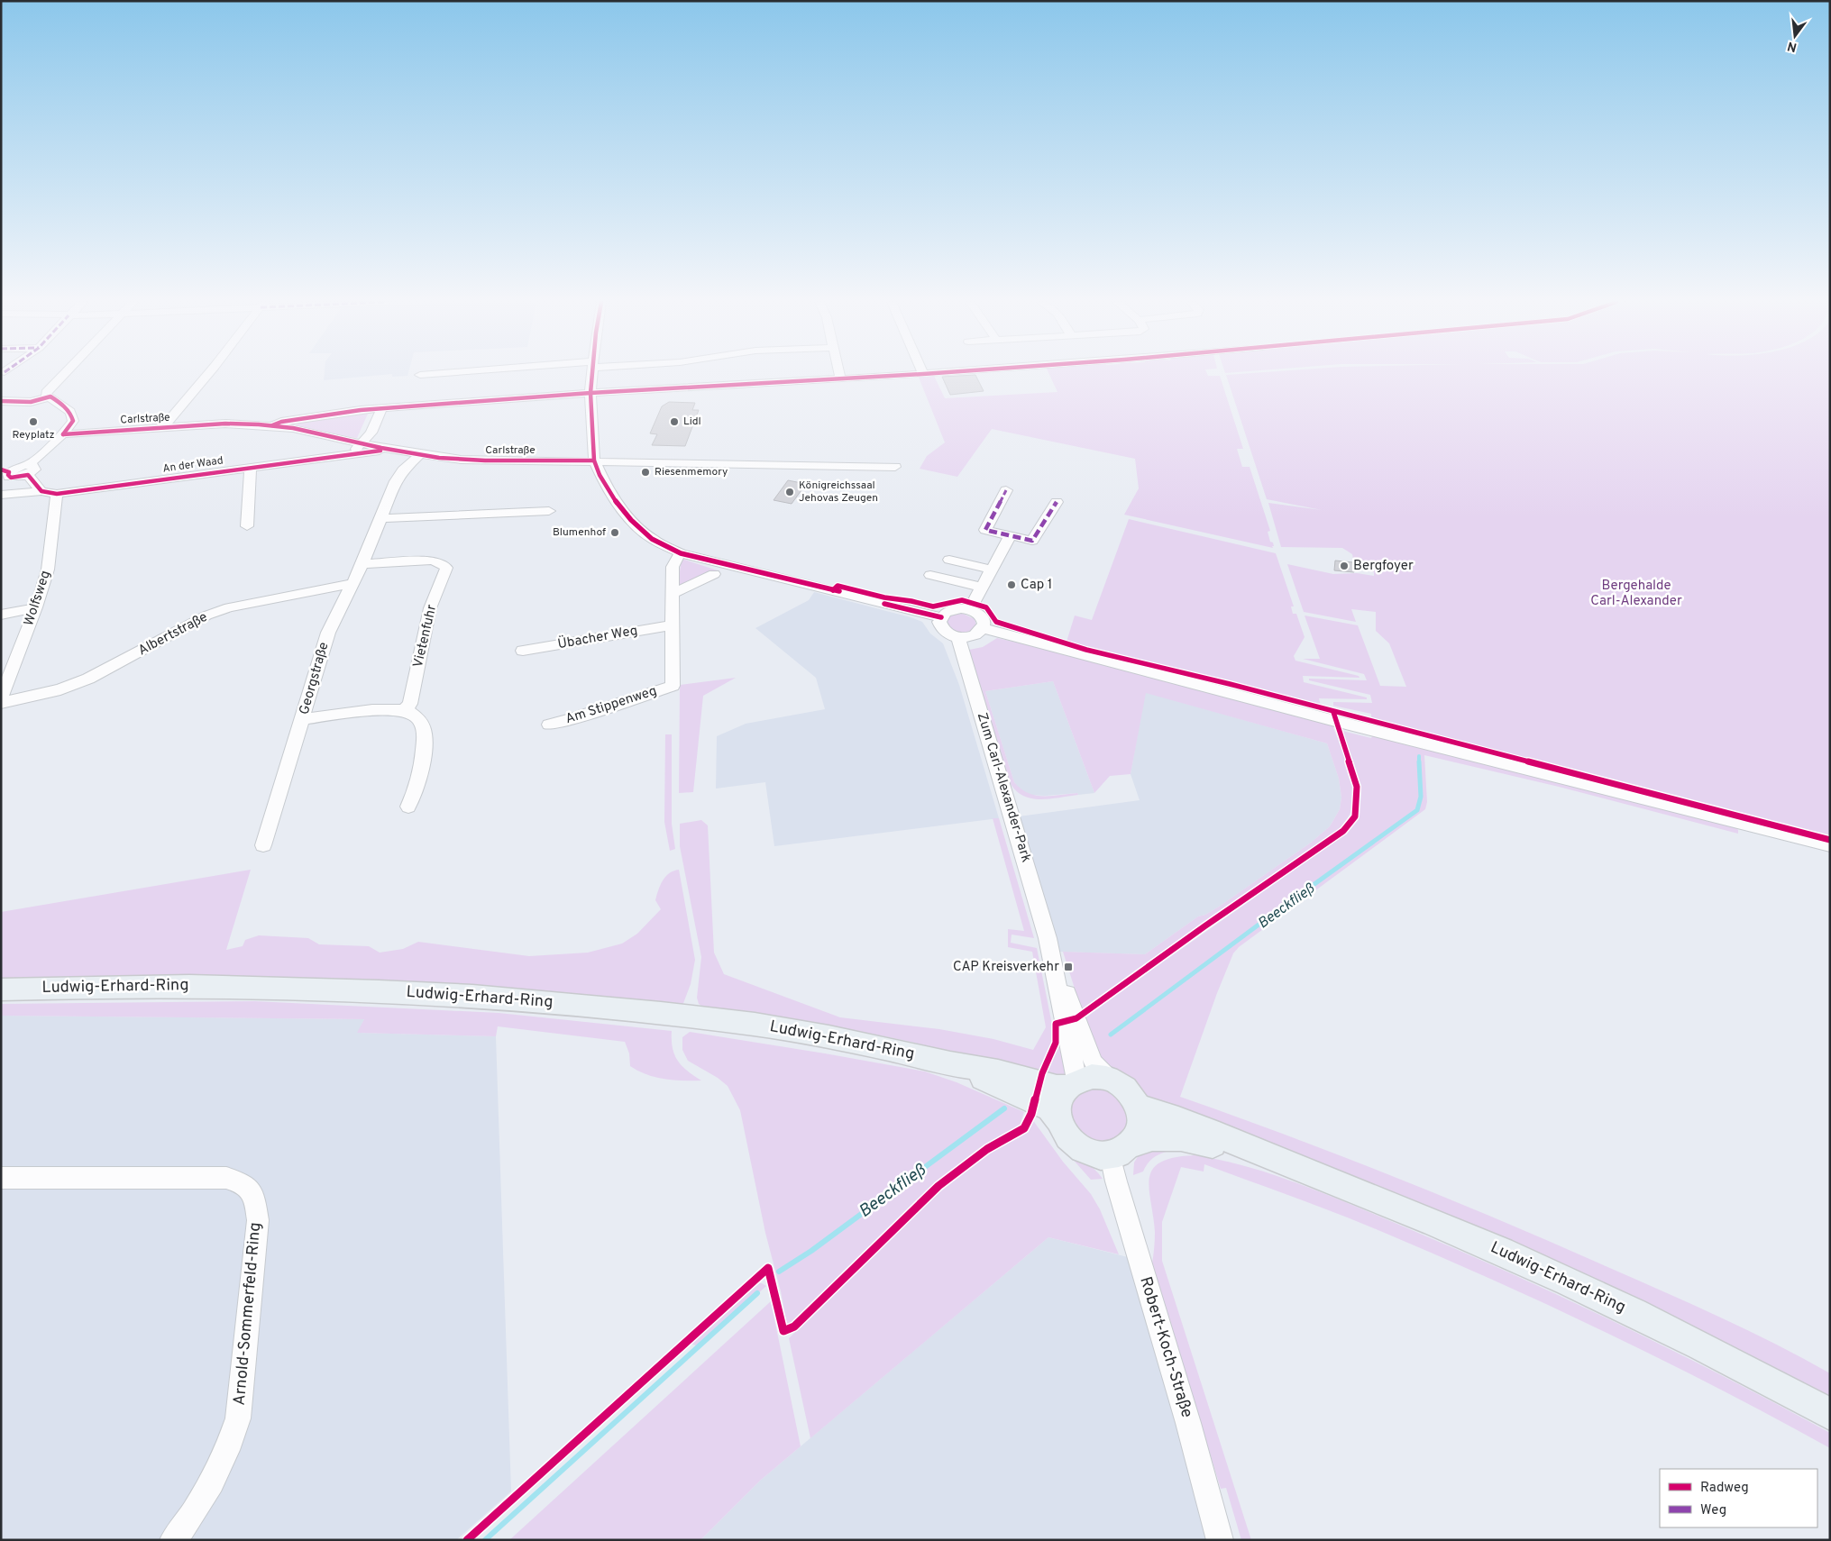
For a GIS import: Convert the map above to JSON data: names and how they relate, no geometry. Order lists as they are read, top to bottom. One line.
{"streets":{"main road":["Ludwig-Erhard-Ring"],"street":["Carlstraße","An der Waad","Wolfsweg","Albertstraße","Vietenfuhr","Übacher Weg","Georgstraße","Am Stippenweg","Zum Carl-Alexander-Park","Arnold-Sommerfeld-Ring","Robert-Koch-Straße"]},"crossings":[["Carlstraße","An der Waad"],["Carlstraße","Georgstraße"],["An der Waad","Wolfsweg"],["Albertstraße","Georgstraße"],["Vietenfuhr","Georgstraße"],["Übacher Weg","Am Stippenweg"],["Zum Carl-Alexander-Park","Ludwig-Erhard-Ring"],["Zum Carl-Alexander-Park","Robert-Koch-Straße"],["Ludwig-Erhard-Ring","Robert-Koch-Straße"]],"water":["Beeckfließ"],"parks":["Bergehalde Carl-Alexander"],"places":{"other":["Reyplatz","Lidl","Riesenmemory","Königreichssaal Jehovas Zeugen","Blumenhof","Bergfoyer","Cap 1"],"transit":["CAP Kreisverkehr"]},"legend":["Radweg","Weg"],"north":"bottom"}
